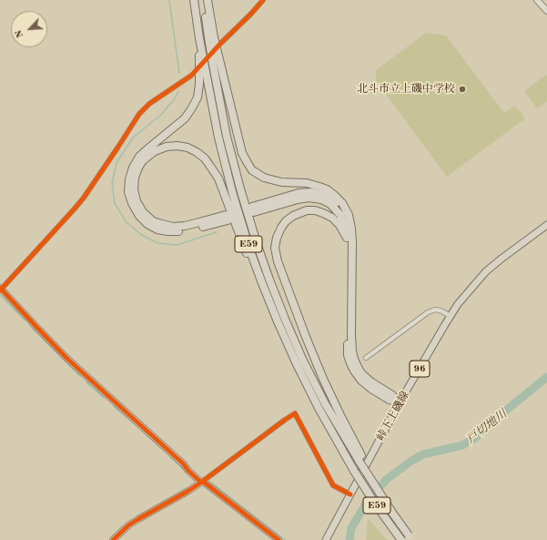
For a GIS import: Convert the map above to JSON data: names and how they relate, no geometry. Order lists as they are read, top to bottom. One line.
{"streets":{"highway":["E59"],"main road":["96","峠下上磯線"]},"water":["戸切地川"],"places":["北斗市立上磯中学校"],"north":"bottom left"}
